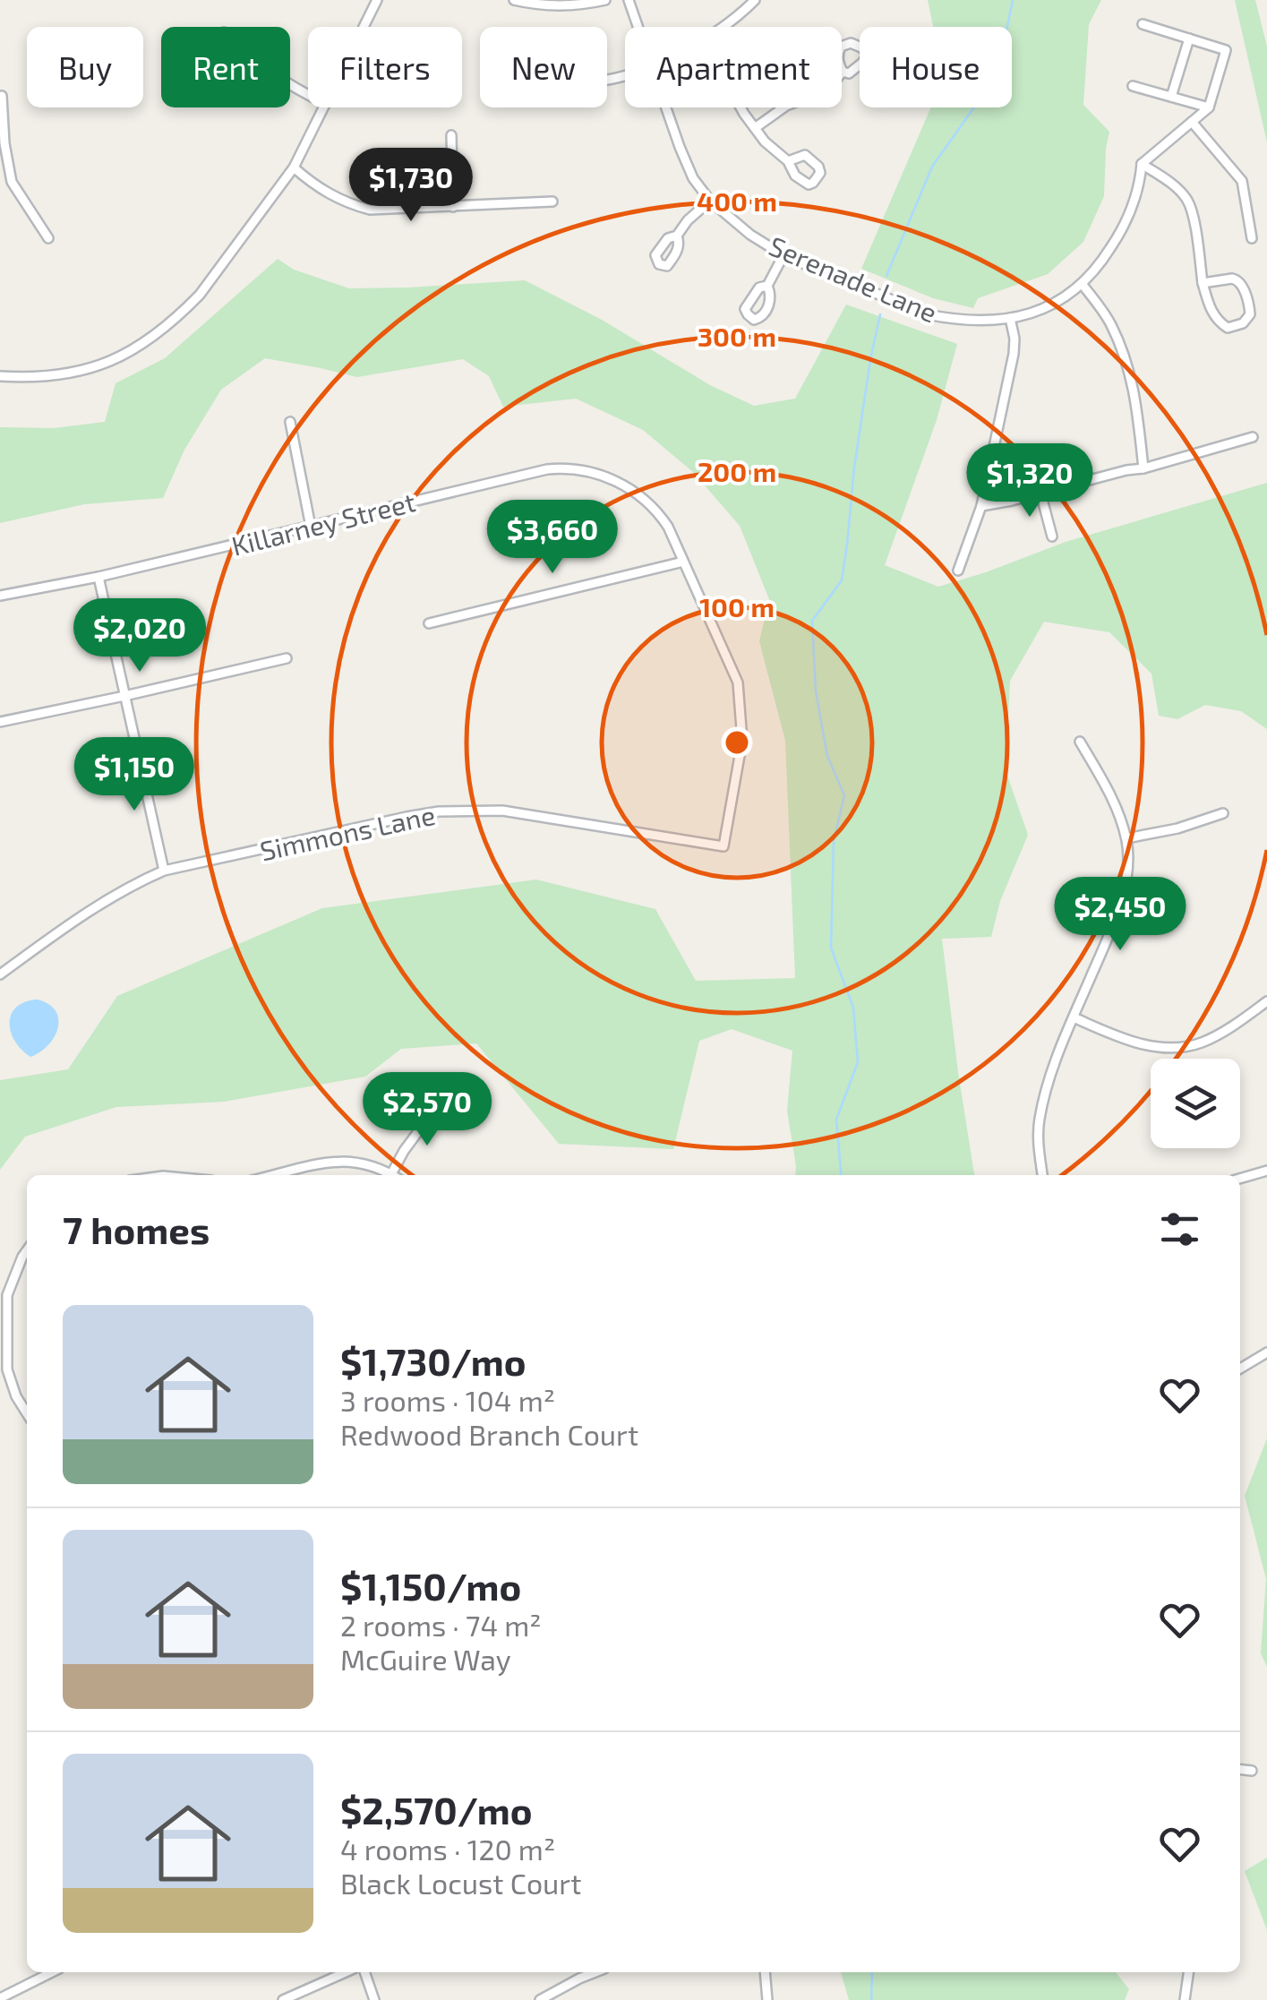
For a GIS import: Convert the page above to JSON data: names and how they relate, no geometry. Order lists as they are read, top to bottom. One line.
{"streets":{"street":["Serenade Lane","Killarney Street","Simmons Lane"]},"crossings":[["Killarney Street","Simmons Lane"]],"page":{"chip":["Buy","Rent","Filters","New","Apartment","House"],"price":["$1,730","$1,320","$3,660","$2,020","$1,150","$2,450","$2,570"],"heading":"7 homes","list":[{"name":"$1,730/mo","note":"3 rooms · 104 m² · Redwood Branch Court"},{"name":"$1,150/mo","note":"2 rooms · 74 m² · McGuire Way"},{"name":"$2,570/mo","note":"4 rooms · 120 m² · Black Locust Court"}]},"rings":["400 m","300 m","200 m","100 m"]}
